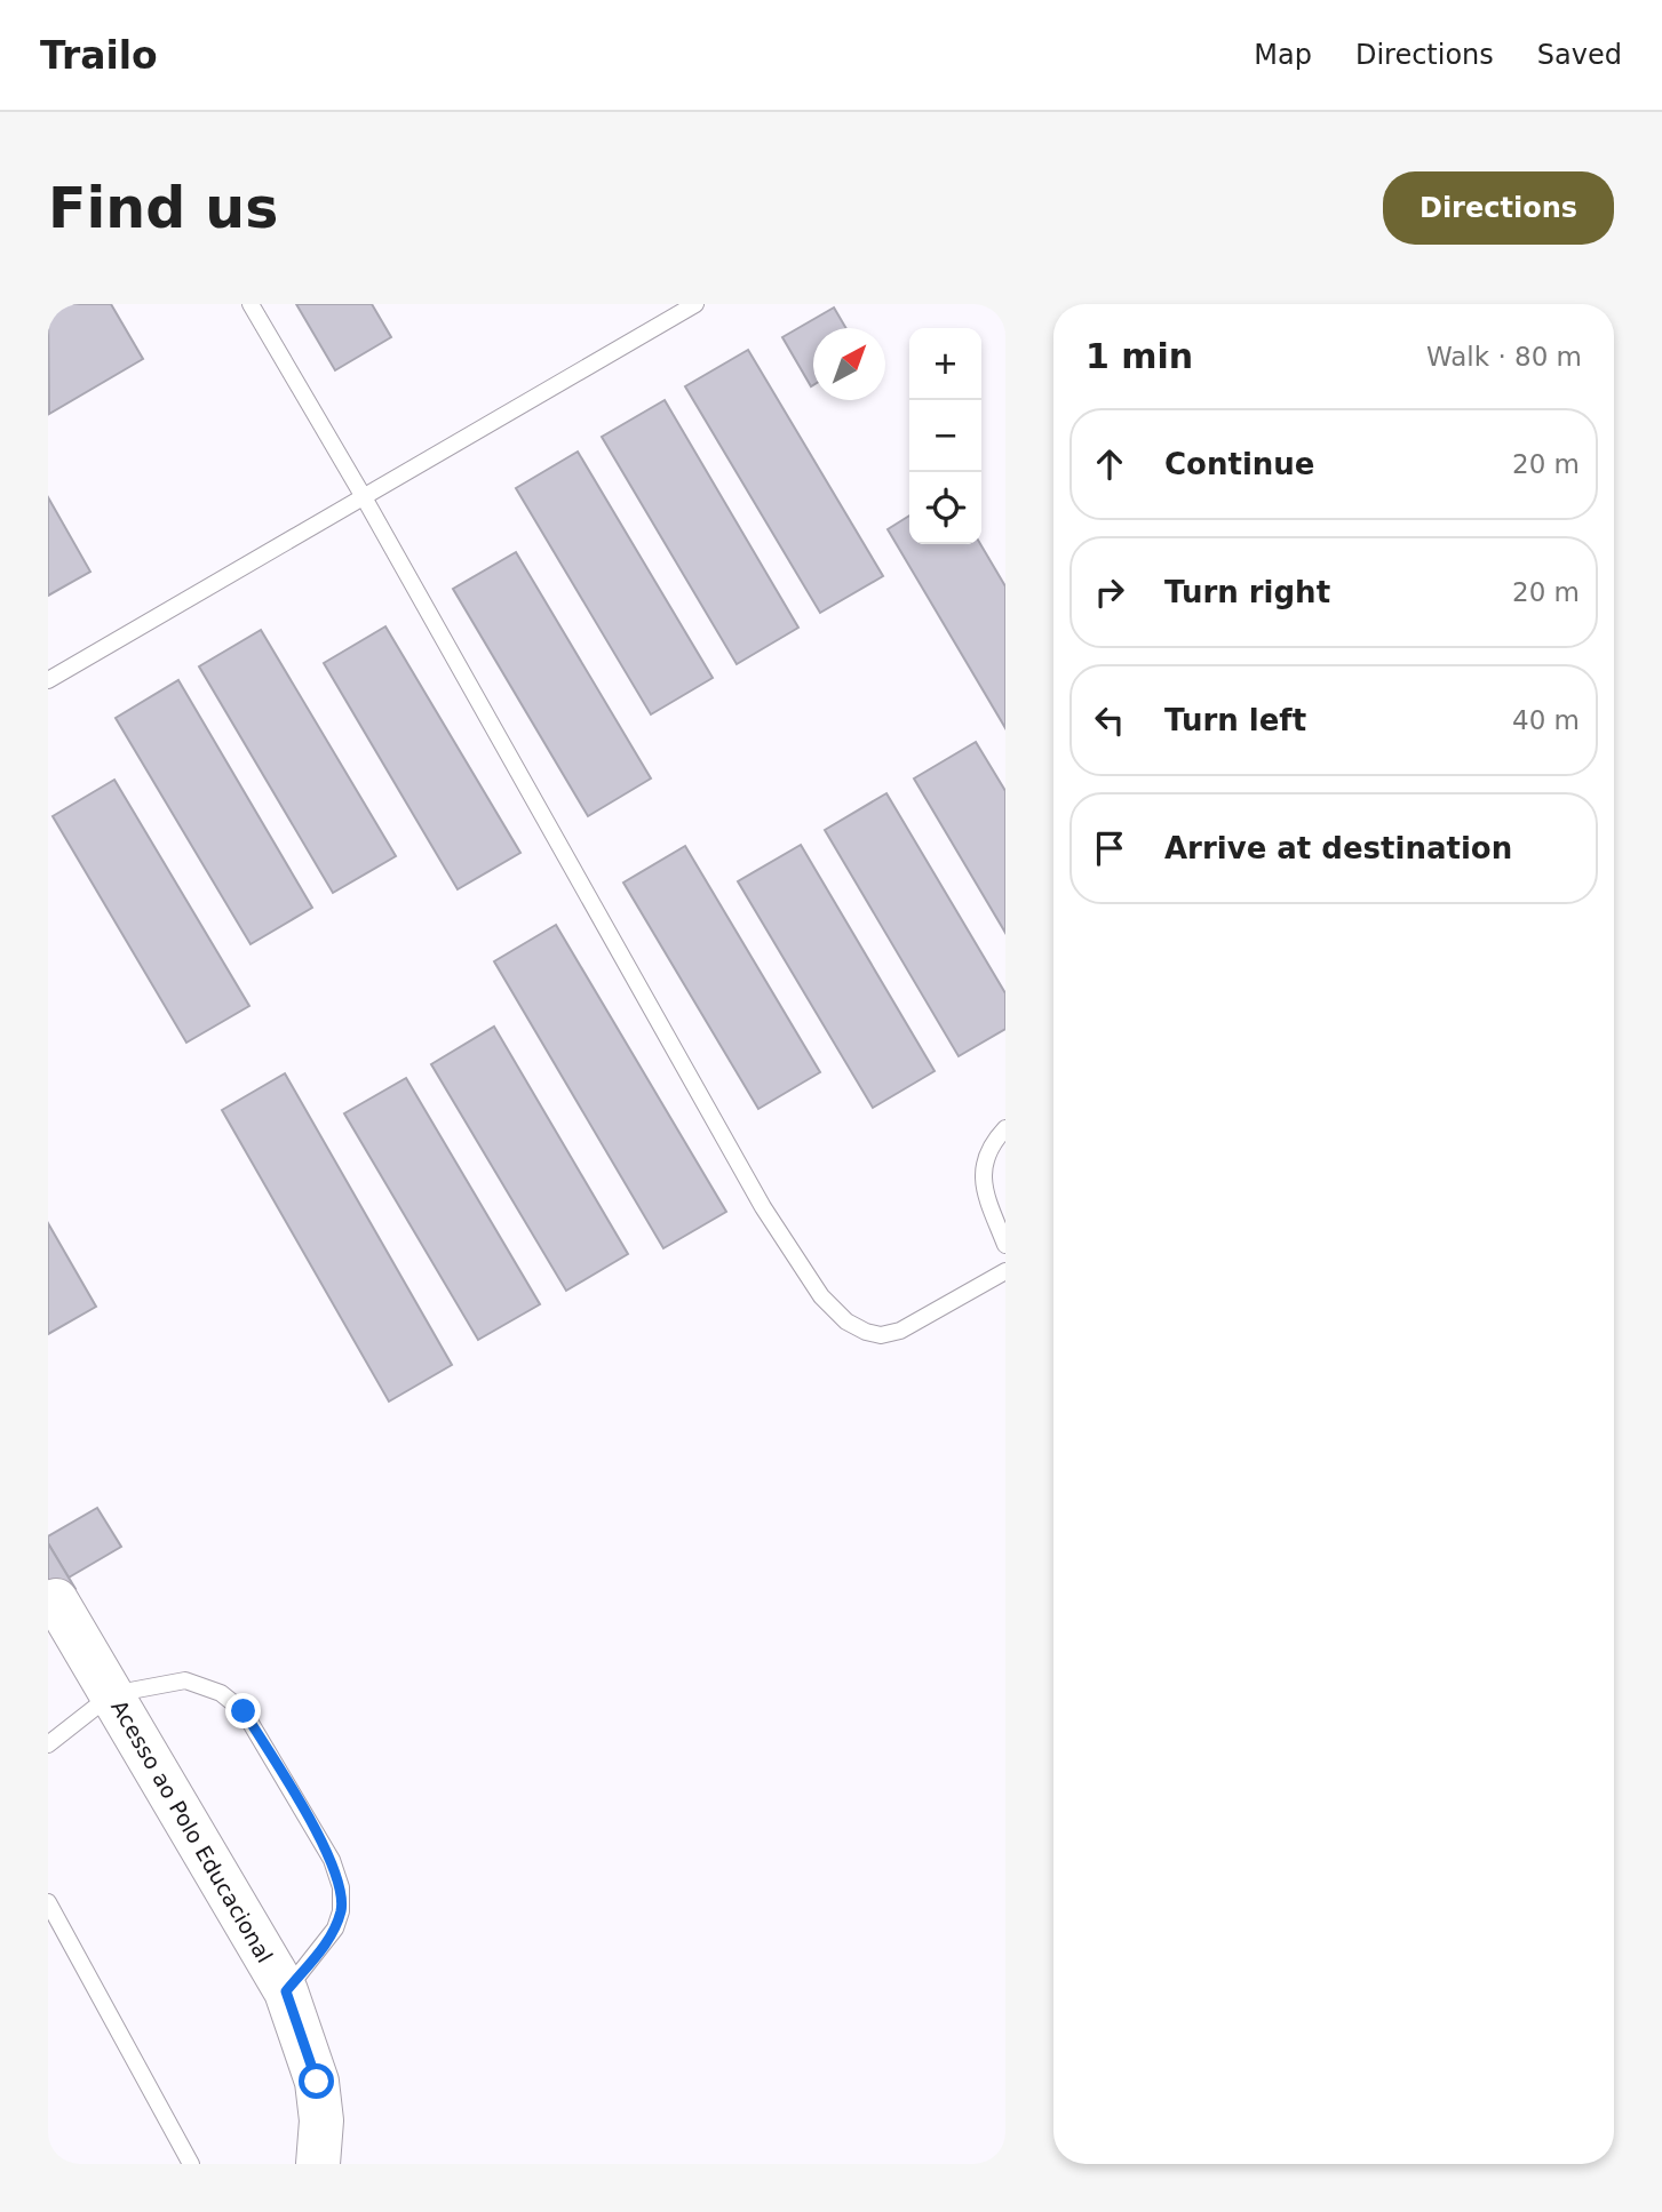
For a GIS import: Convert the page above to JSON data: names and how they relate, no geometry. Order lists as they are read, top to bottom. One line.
{"streets":{"street":["Acesso ao Polo Educacional"]},"north":"top right","page":{"header":"Trailo","nav":["Map","Directions","Saved"],"buttons":"Directions","title":"Find us","heading":["1 min","Walk · 80 m"],"map_buttons":["+","−"],"list":[["Continue","20 m"],["Turn right","20 m"],["Turn left","40 m"],"Arrive at destination"]}}
